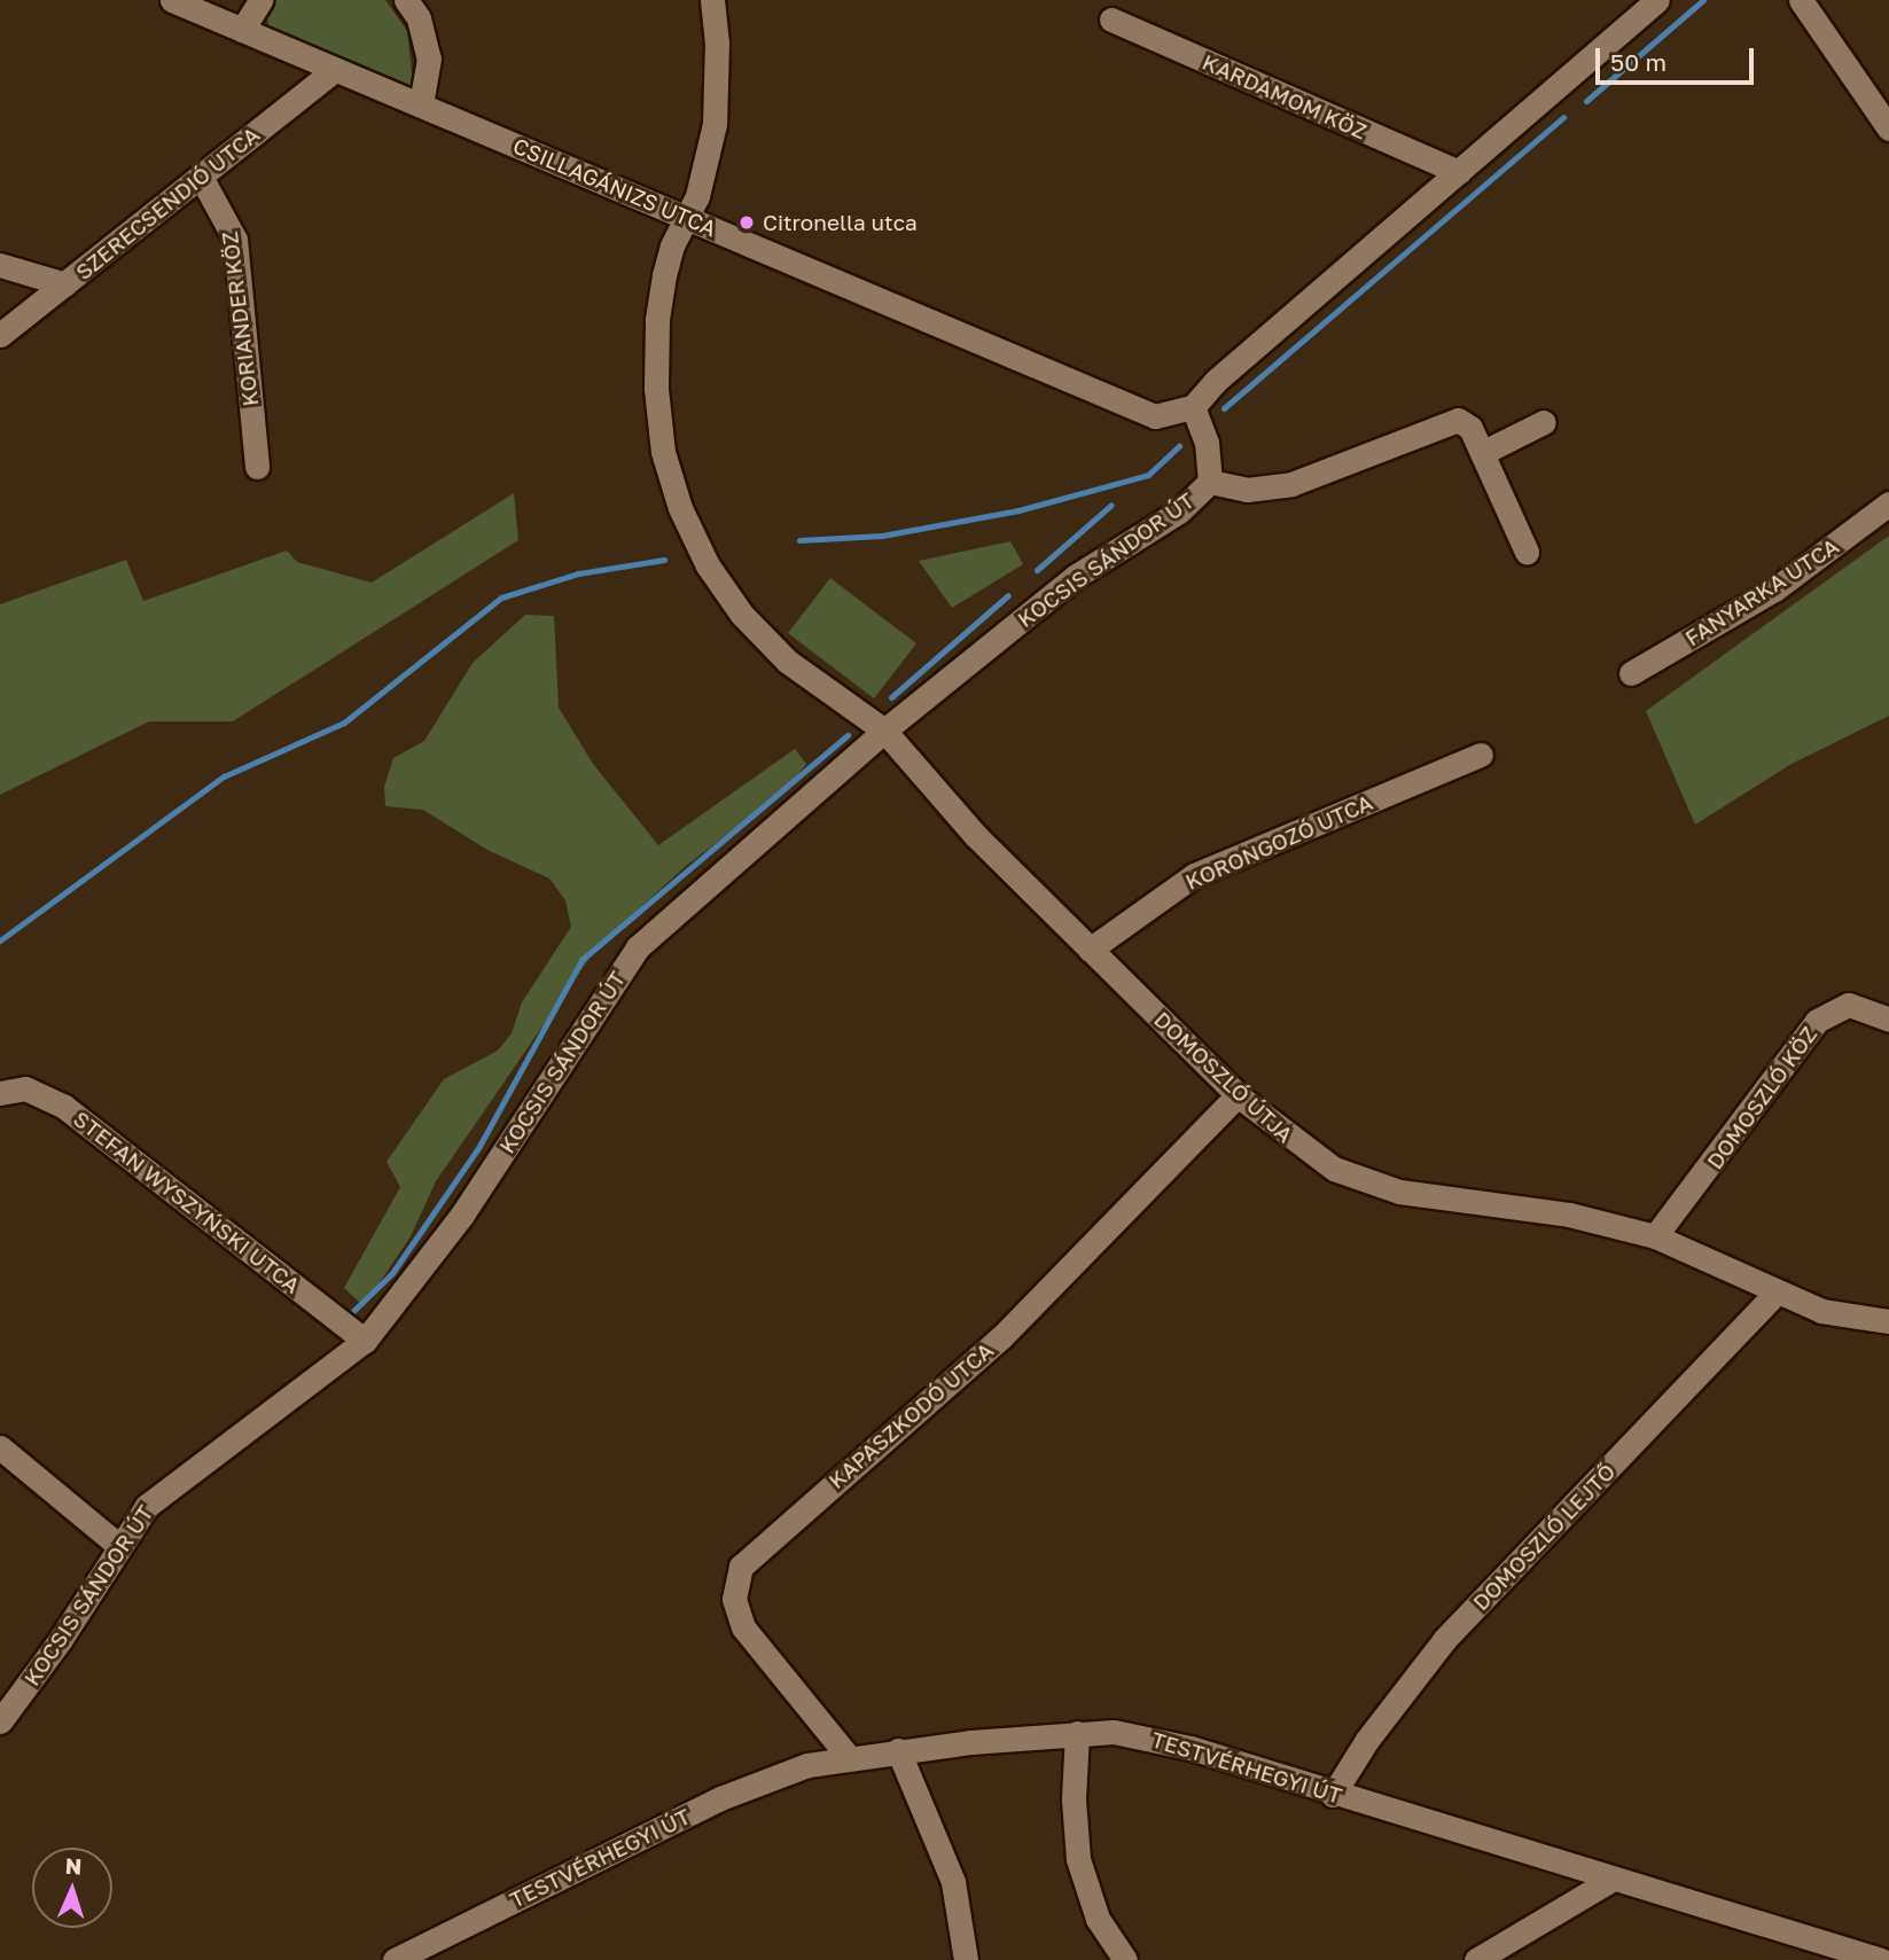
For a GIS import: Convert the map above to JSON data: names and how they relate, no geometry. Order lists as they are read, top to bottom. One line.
{"streets":{"street":["KARDAMOM KÖZ","CSILLAGÁNIZS UTCA","SZERECSENDIÓ UTCA","KORIANDER KÖZ","KOCSIS SÁNDOR ÚT","FANYARKA UTCA","KORONGOZÓ UTCA","DOMOSZLÓ ÚTJA","DOMOSZLÓ KÖZ","STEFAN WYSZYŃSKI UTCA","KAPASZKODÓ UTCA","DOMOSZLÓ LEJTŐ","TESTVÉRHEGYI ÚT"]},"crossings":[["CSILLAGÁNIZS UTCA","SZERECSENDIÓ UTCA"],["CSILLAGÁNIZS UTCA","KOCSIS SÁNDOR ÚT"],["CSILLAGÁNIZS UTCA","DOMOSZLÓ ÚTJA"],["SZERECSENDIÓ UTCA","KORIANDER KÖZ"],["KOCSIS SÁNDOR ÚT","DOMOSZLÓ ÚTJA"],["KOCSIS SÁNDOR ÚT","STEFAN WYSZYŃSKI UTCA"],["KORONGOZÓ UTCA","DOMOSZLÓ ÚTJA"],["DOMOSZLÓ ÚTJA","DOMOSZLÓ KÖZ"],["DOMOSZLÓ ÚTJA","KAPASZKODÓ UTCA"],["DOMOSZLÓ ÚTJA","DOMOSZLÓ LEJTŐ"],["KAPASZKODÓ UTCA","TESTVÉRHEGYI ÚT"],["DOMOSZLÓ LEJTŐ","TESTVÉRHEGYI ÚT"]],"places":["Citronella utca"],"scale_bar":"50 m","north":"top"}
